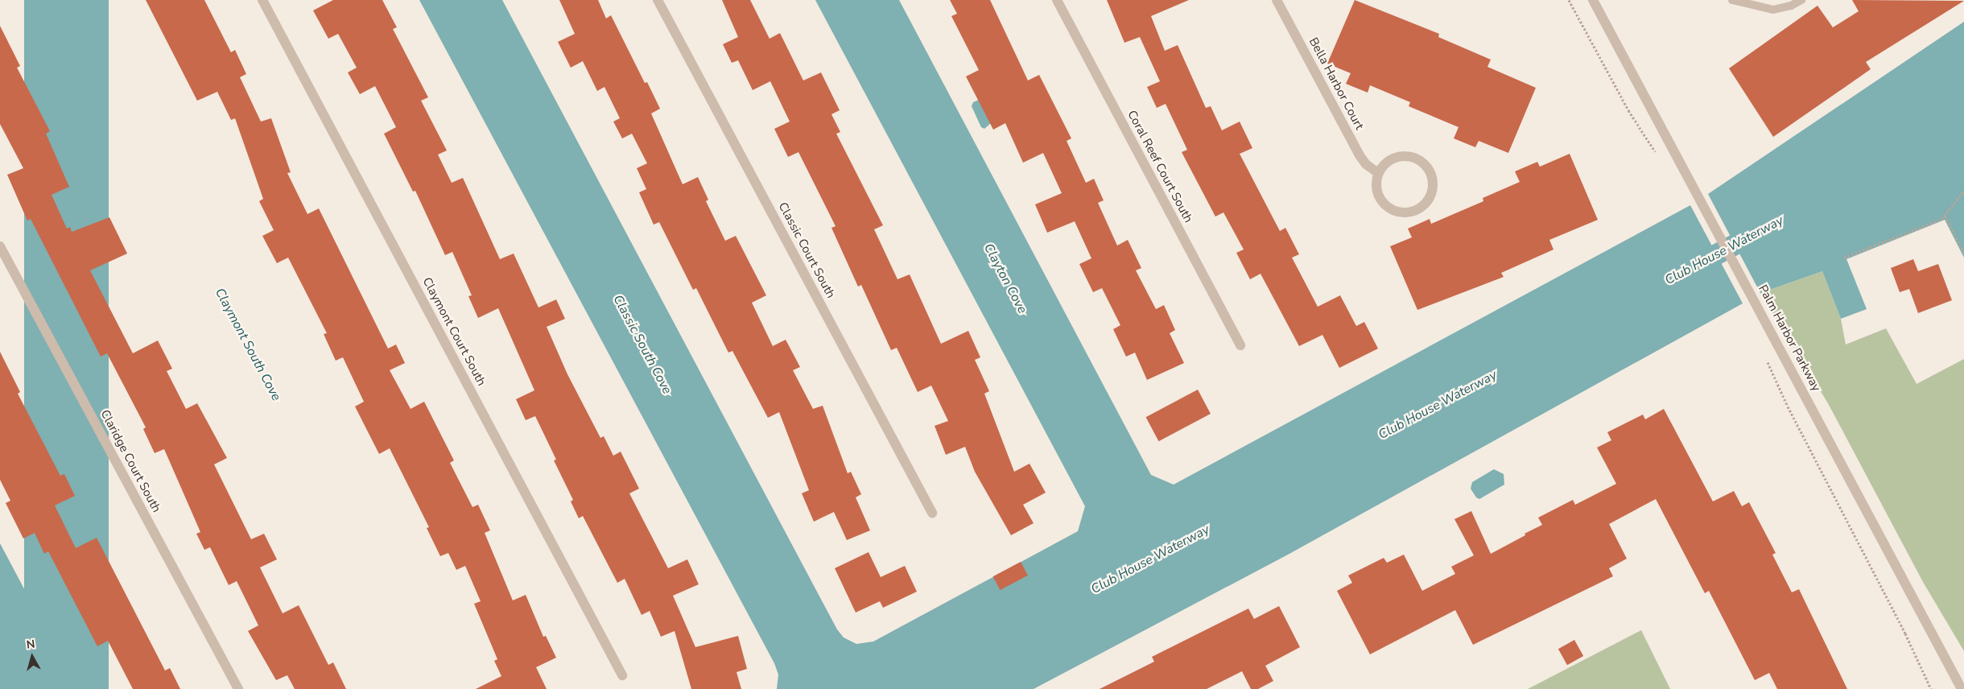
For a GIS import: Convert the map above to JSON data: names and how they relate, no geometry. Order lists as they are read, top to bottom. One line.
{"streets":{"street":["Bella Harbor Court","Coral Reef Court South","Classic Court South","Claymont Court South","Palm Harbor Parkway","Claridge Court South"]},"water":["Club House Waterway","Clayton Cove","Claymont South Cove","Classic South Cove"],"north":"top"}
